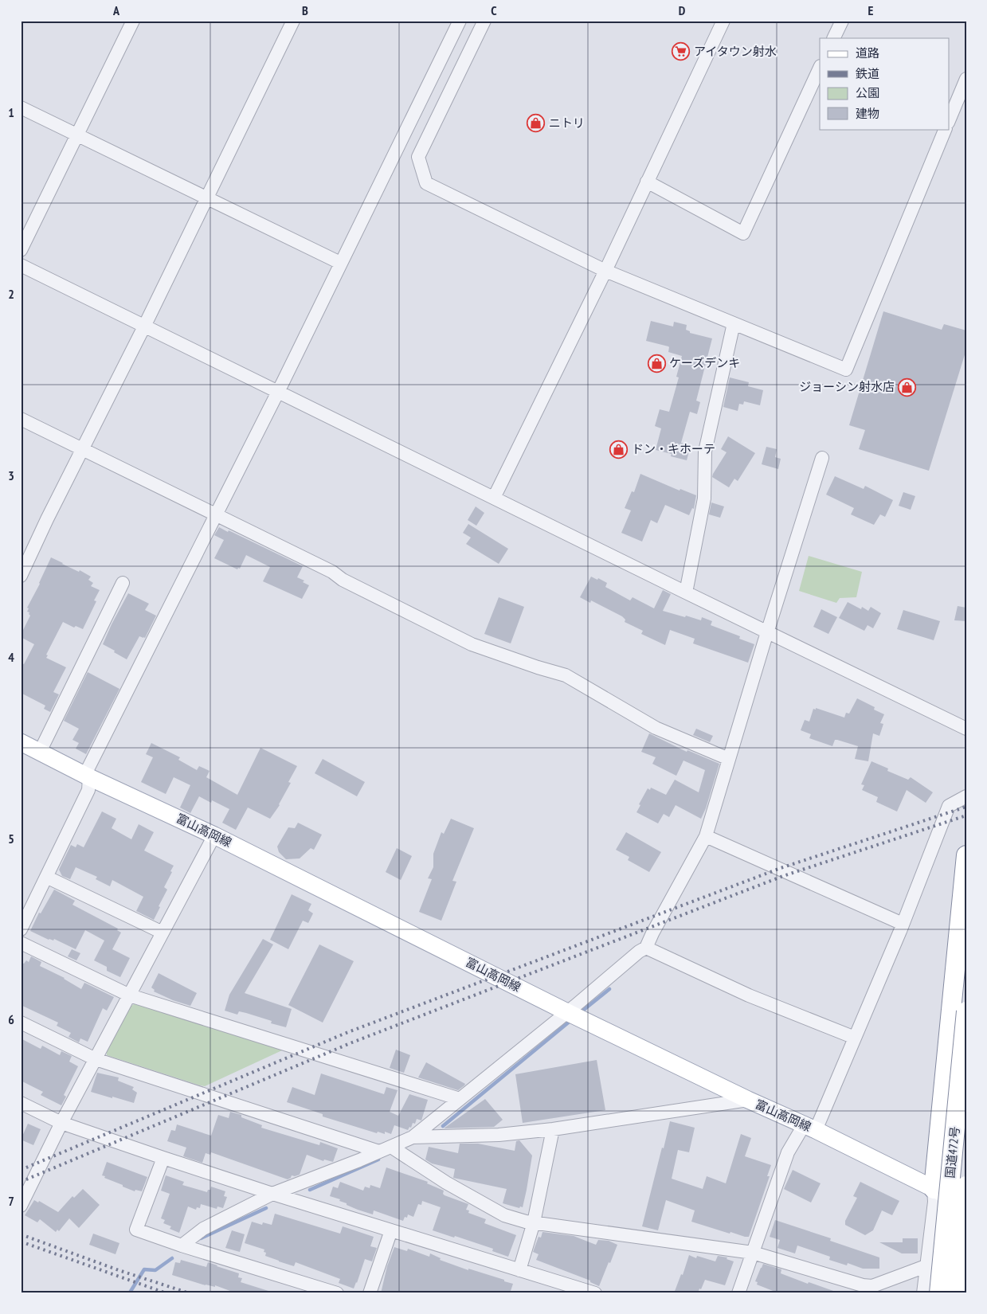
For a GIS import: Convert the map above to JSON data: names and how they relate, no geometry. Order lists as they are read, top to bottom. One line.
{"streets":{"highway":["国道472号"],"main road":["富山高岡線"]},"places":{"supermarket":["アイタウン射水"],"shop":["ニトリ","ケーズデンキ","ジョーシン射水店","ドン・キホーテ"]},"legend":["道路","鉄道","公園","建物"],"grid":{"columns":["A","B","C","D","E"],"rows":["1","2","3","4","5","6","7"]}}
